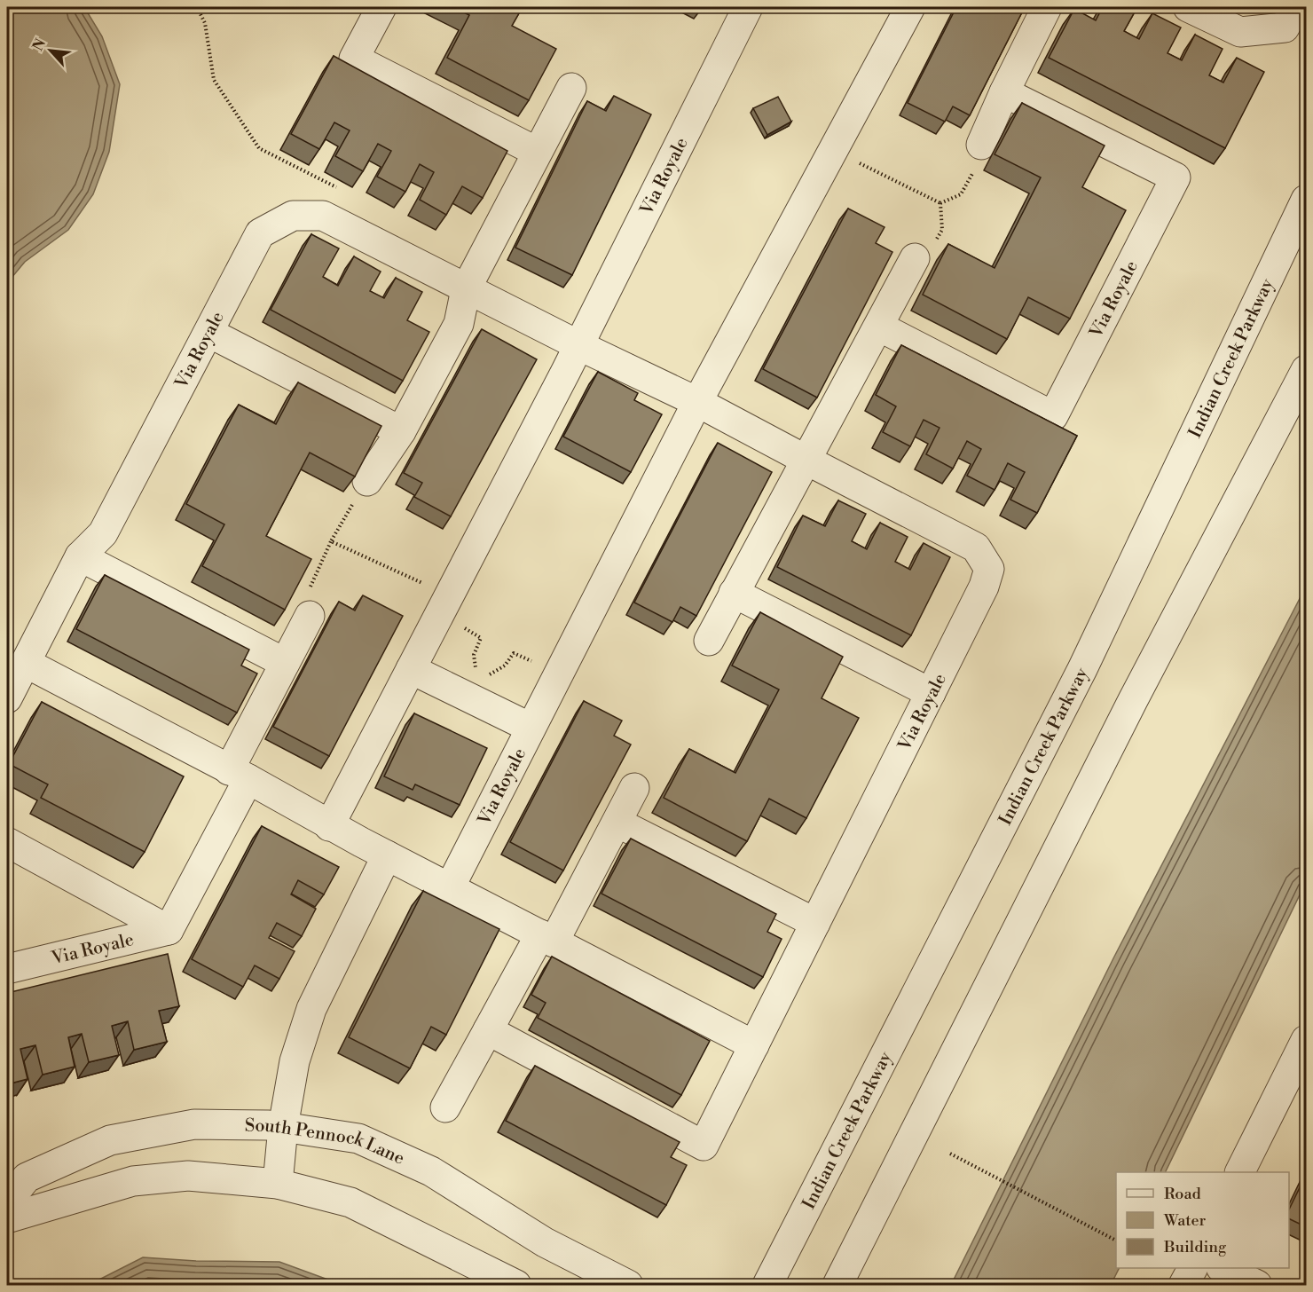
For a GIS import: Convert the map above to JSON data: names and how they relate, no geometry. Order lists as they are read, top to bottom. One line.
{"streets":{"street":["Via Royale","Indian Creek Parkway","South Pennock Lane"]},"legend":["Road","Water","Building"],"north":"top left"}
